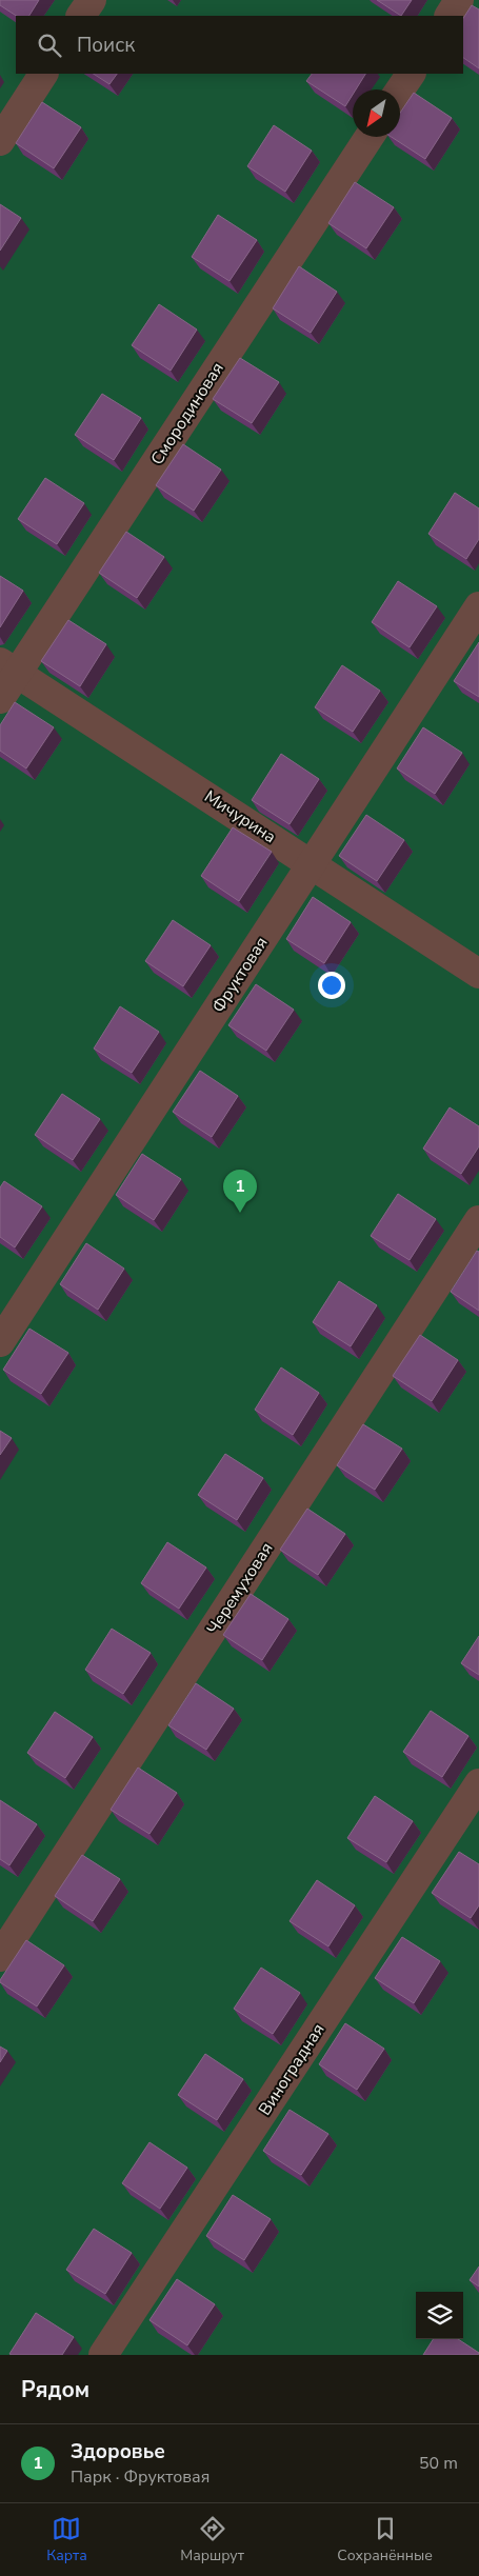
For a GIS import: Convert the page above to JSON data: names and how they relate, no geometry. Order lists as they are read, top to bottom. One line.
{"streets":{"street":["Смородиновая","Мичурина","Фруктовая","Черемуховая","Виноградная"]},"crossings":[["Смородиновая","Мичурина"],["Мичурина","Фруктовая"]],"north":"bottom left","page":{"search":"Поиск","pins":"1","heading":"Рядом","list":[{"mark":"1","name":"Здоровье","note":"Парк · Фруктовая","value":"50 m"}],"nav":["Карта","Маршрут","Сохранённые"]}}
